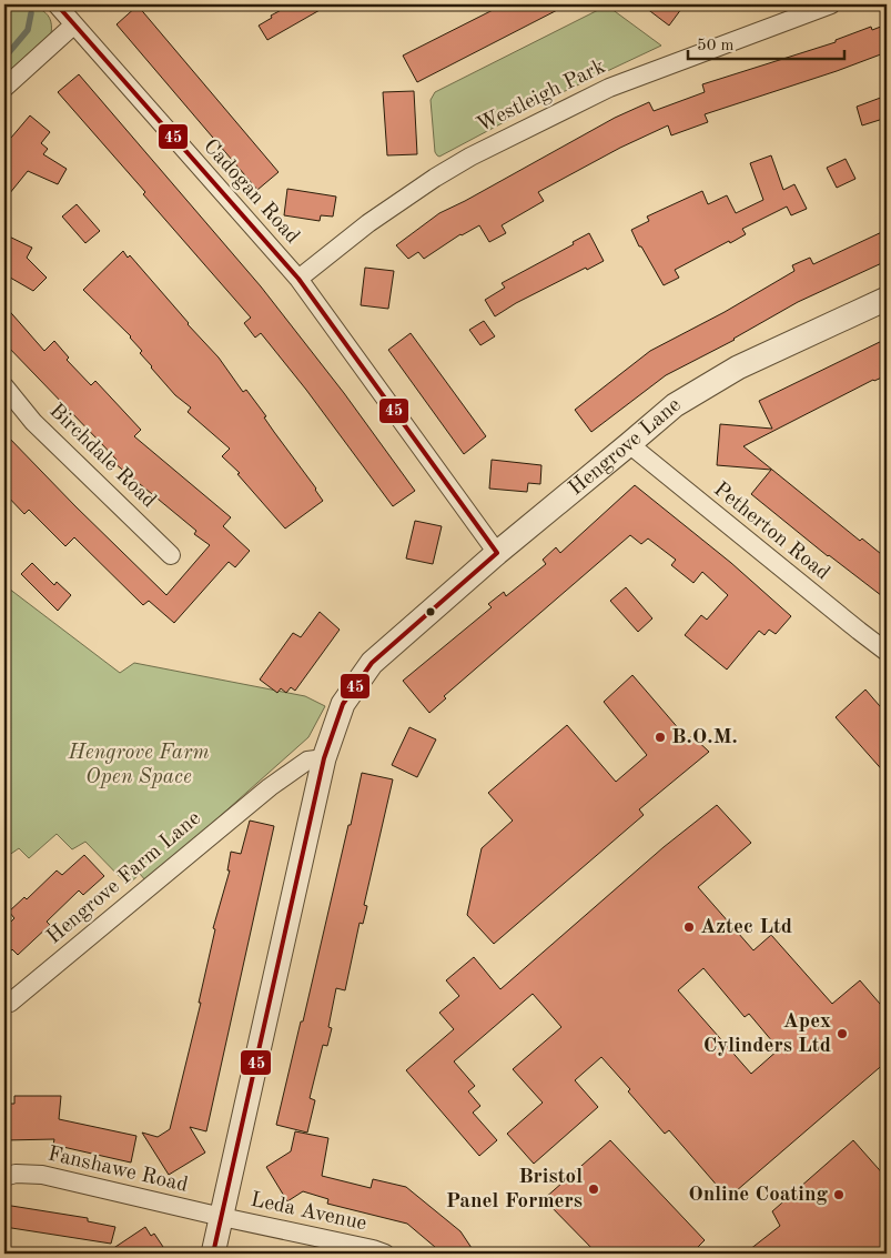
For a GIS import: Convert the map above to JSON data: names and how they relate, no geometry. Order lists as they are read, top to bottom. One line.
{"streets":{"street":["Westleigh Park","Cadogan Road","Hengrove Lane","Birchdale Road","Petherton Road","Hengrove Farm Lane","Fanshawe Road","Leda Avenue"]},"crossings":[["Westleigh Park","Cadogan Road"],["Cadogan Road","Hengrove Lane"],["Hengrove Lane","Petherton Road"],["Hengrove Lane","Hengrove Farm Lane"],["Hengrove Lane","Fanshawe Road"],["Hengrove Lane","Leda Avenue"],["Fanshawe Road","Leda Avenue"]],"parks":["Hengrove Farm Open Space"],"places":["B.O.M.","Aztec Ltd","Apex Cylinders Ltd","Bristol Panel Formers","Online Coating"],"lines":["transit line 45"],"scale_bar":"50 m"}
